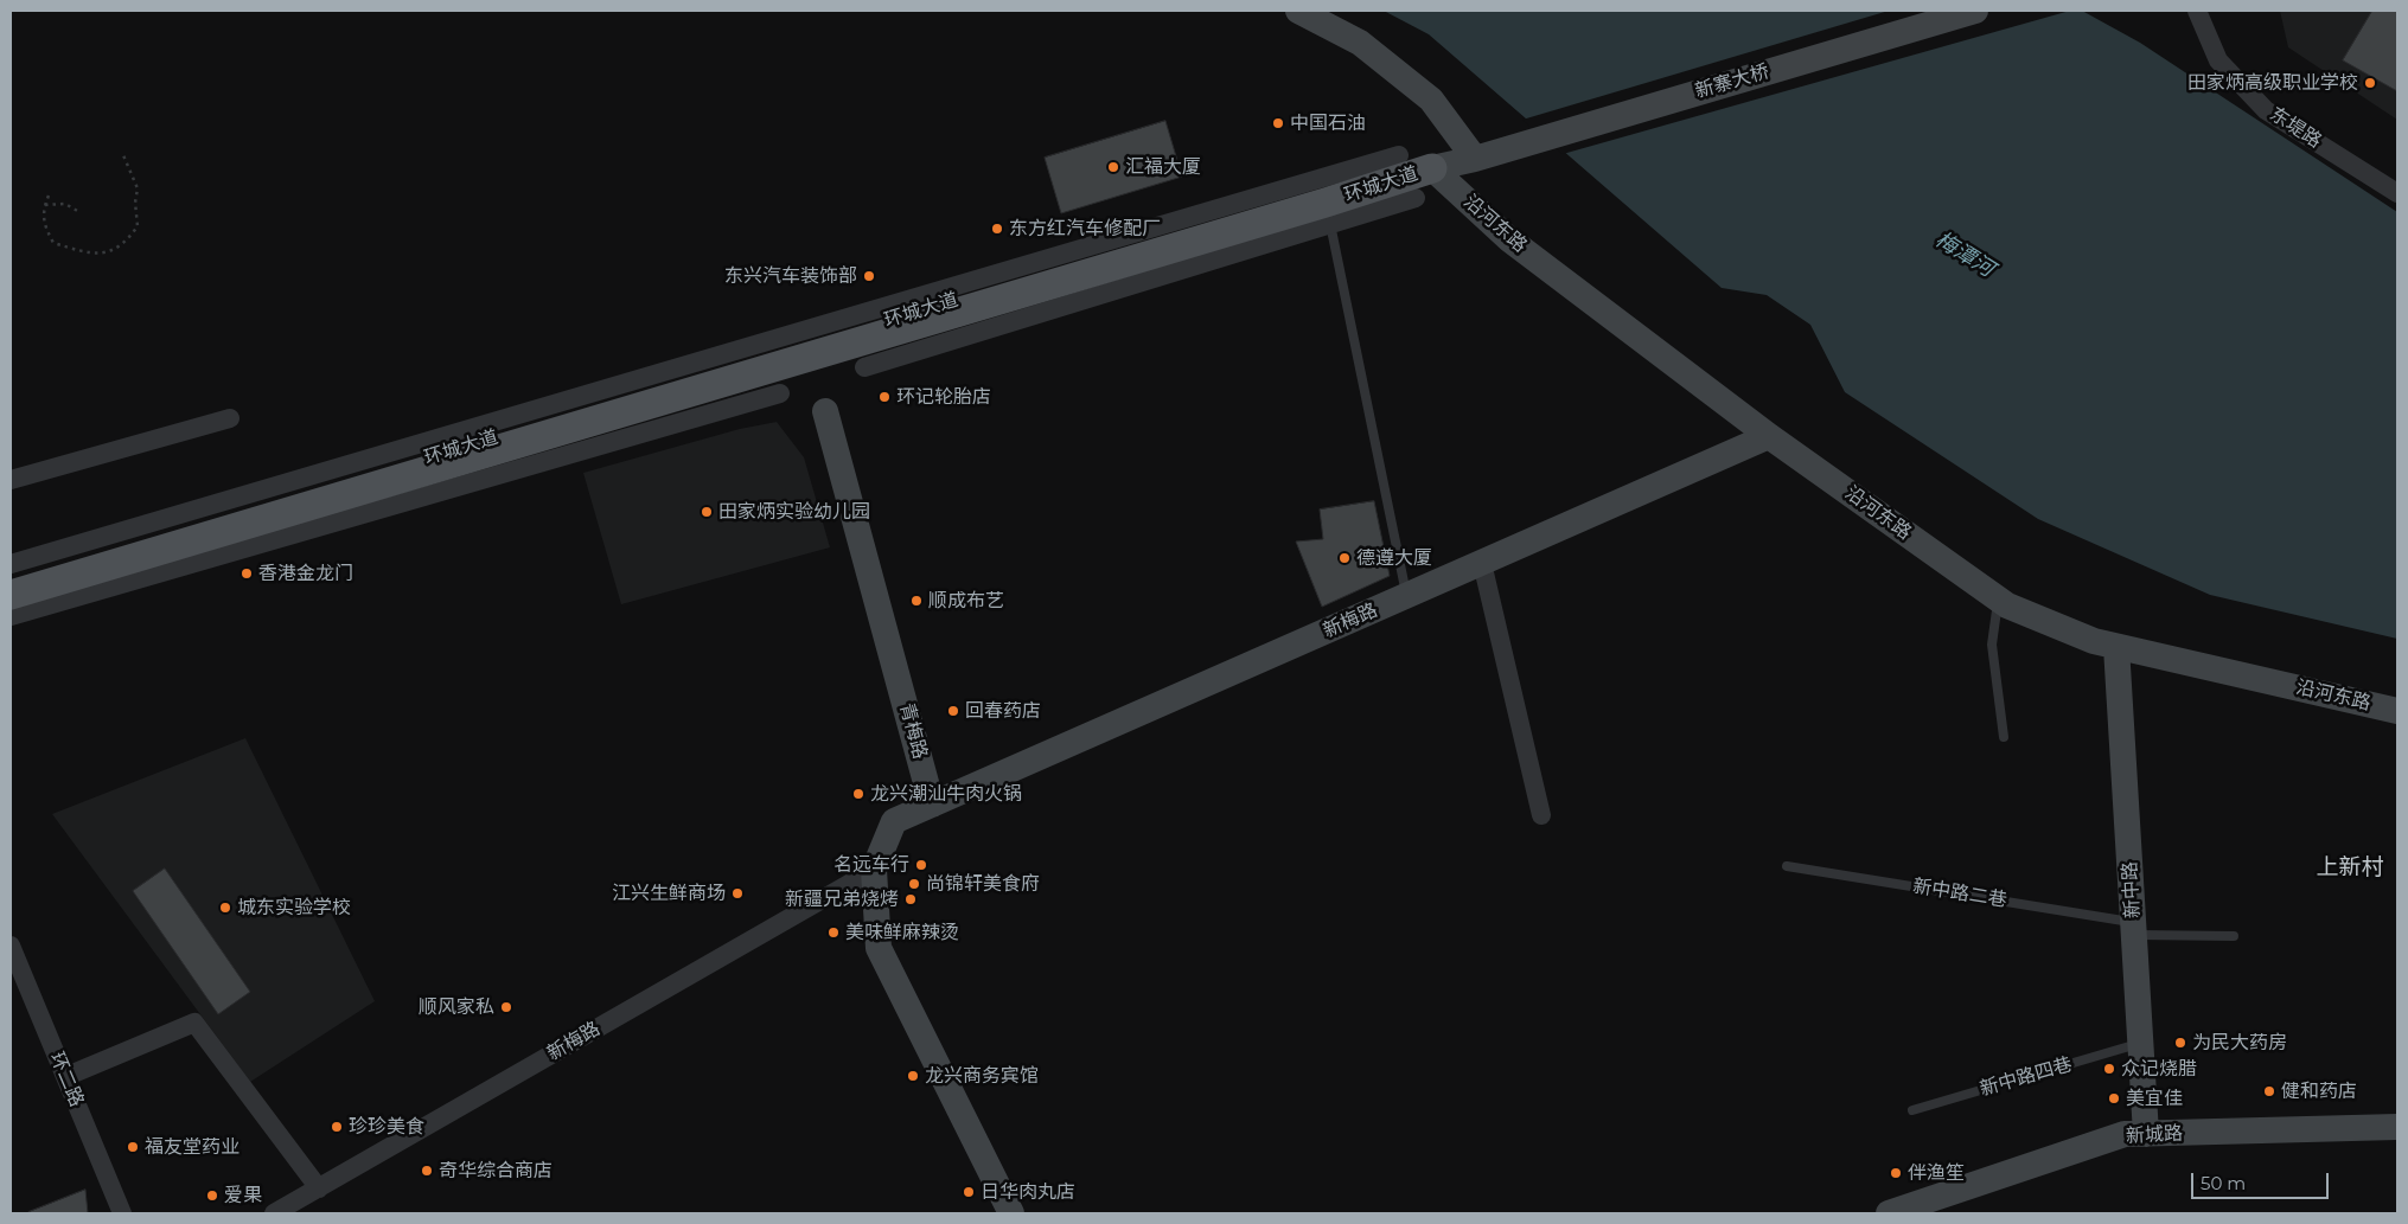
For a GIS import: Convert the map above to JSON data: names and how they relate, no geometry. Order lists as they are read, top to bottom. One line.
{"streets":{"main road":["新寨大桥","环城大道","沿河东路","新梅路","青梅路","新中路","新城路"],"street":["东堤路","环二路"],"lane":["新中路二巷","新中路四巷"]},"crossings":[["新寨大桥","环城大道"],["新寨大桥","沿河东路"],["环城大道","沿河东路"],["沿河东路","新梅路"],["沿河东路","新中路"],["新梅路","青梅路"],["新中路","新中路二巷"],["新中路","新中路四巷"],["新中路","新城路"]],"districts":["上新村"],"water":["梅潭河"],"places":["田家炳高级职业学校","中国石油","汇福大厦","东方红汽车修配厂","东兴汽车装饰部","环记轮胎店","田家炳实验幼儿园","德遵大厦","香港金龙门","顺成布艺","回春药店","龙兴潮汕牛肉火锅","名远车行","尚锦轩美食府","江兴生鲜商场","新疆兄弟烧烤","城东实验学校","美味鲜麻辣烫","顺风家私","为民大药房","众记烧腊","龙兴商务宾馆","健和药店","美宜佳","珍珍美食","福友堂药业","奇华综合商店","伴渔笙","日华肉丸店","爱果"],"scale_bar":"50 m"}
